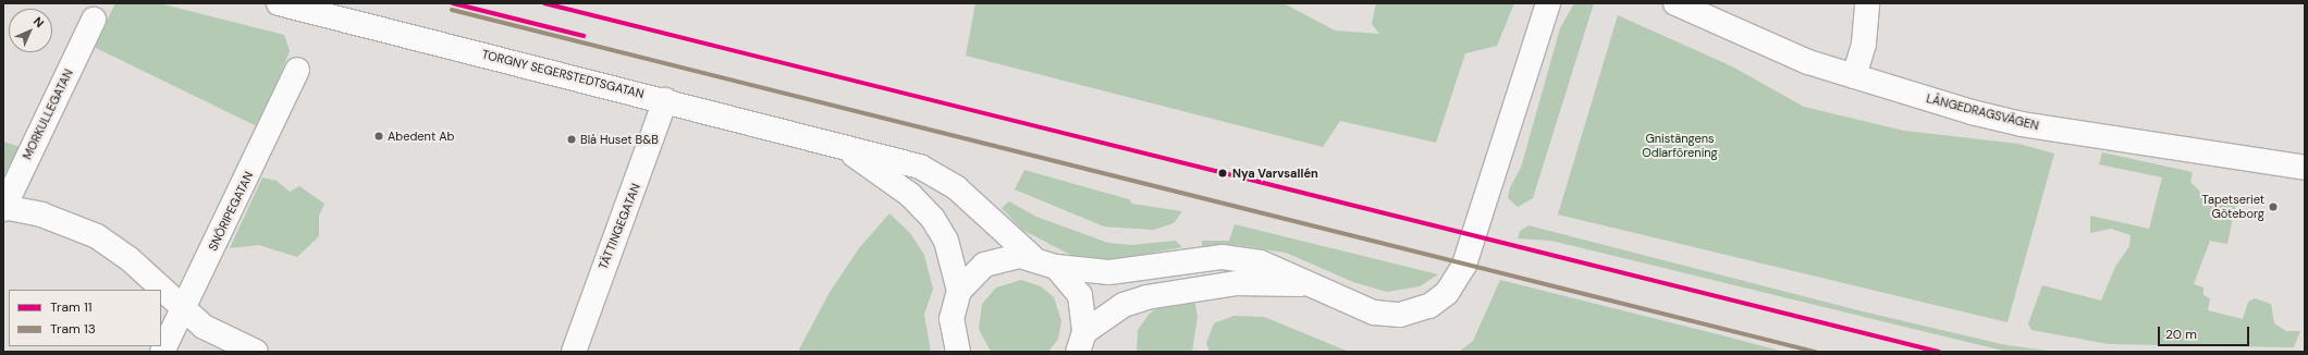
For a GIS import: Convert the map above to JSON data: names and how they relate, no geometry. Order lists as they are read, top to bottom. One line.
{"streets":{"street":["TORGNY SEGERSTEDTSGATAN","LÅNGEDRAGSVÄGEN","MORKULLEGATAN","SNÖRIPEGATAN","TÄTTINGEGATAN"]},"crossings":[["TORGNY SEGERSTEDTSGATAN","TÄTTINGEGATAN"]],"parks":["Gnistängens Odlarförening"],"places":["Abedent Ab","Blå Huset B&B","Nya Varvsallén","Tapetseriet Göteborg"],"lines":["tram line 11","tram line 13"],"legend":["Tram 11","Tram 13"],"scale_bar":"20 m","north":"top right"}
